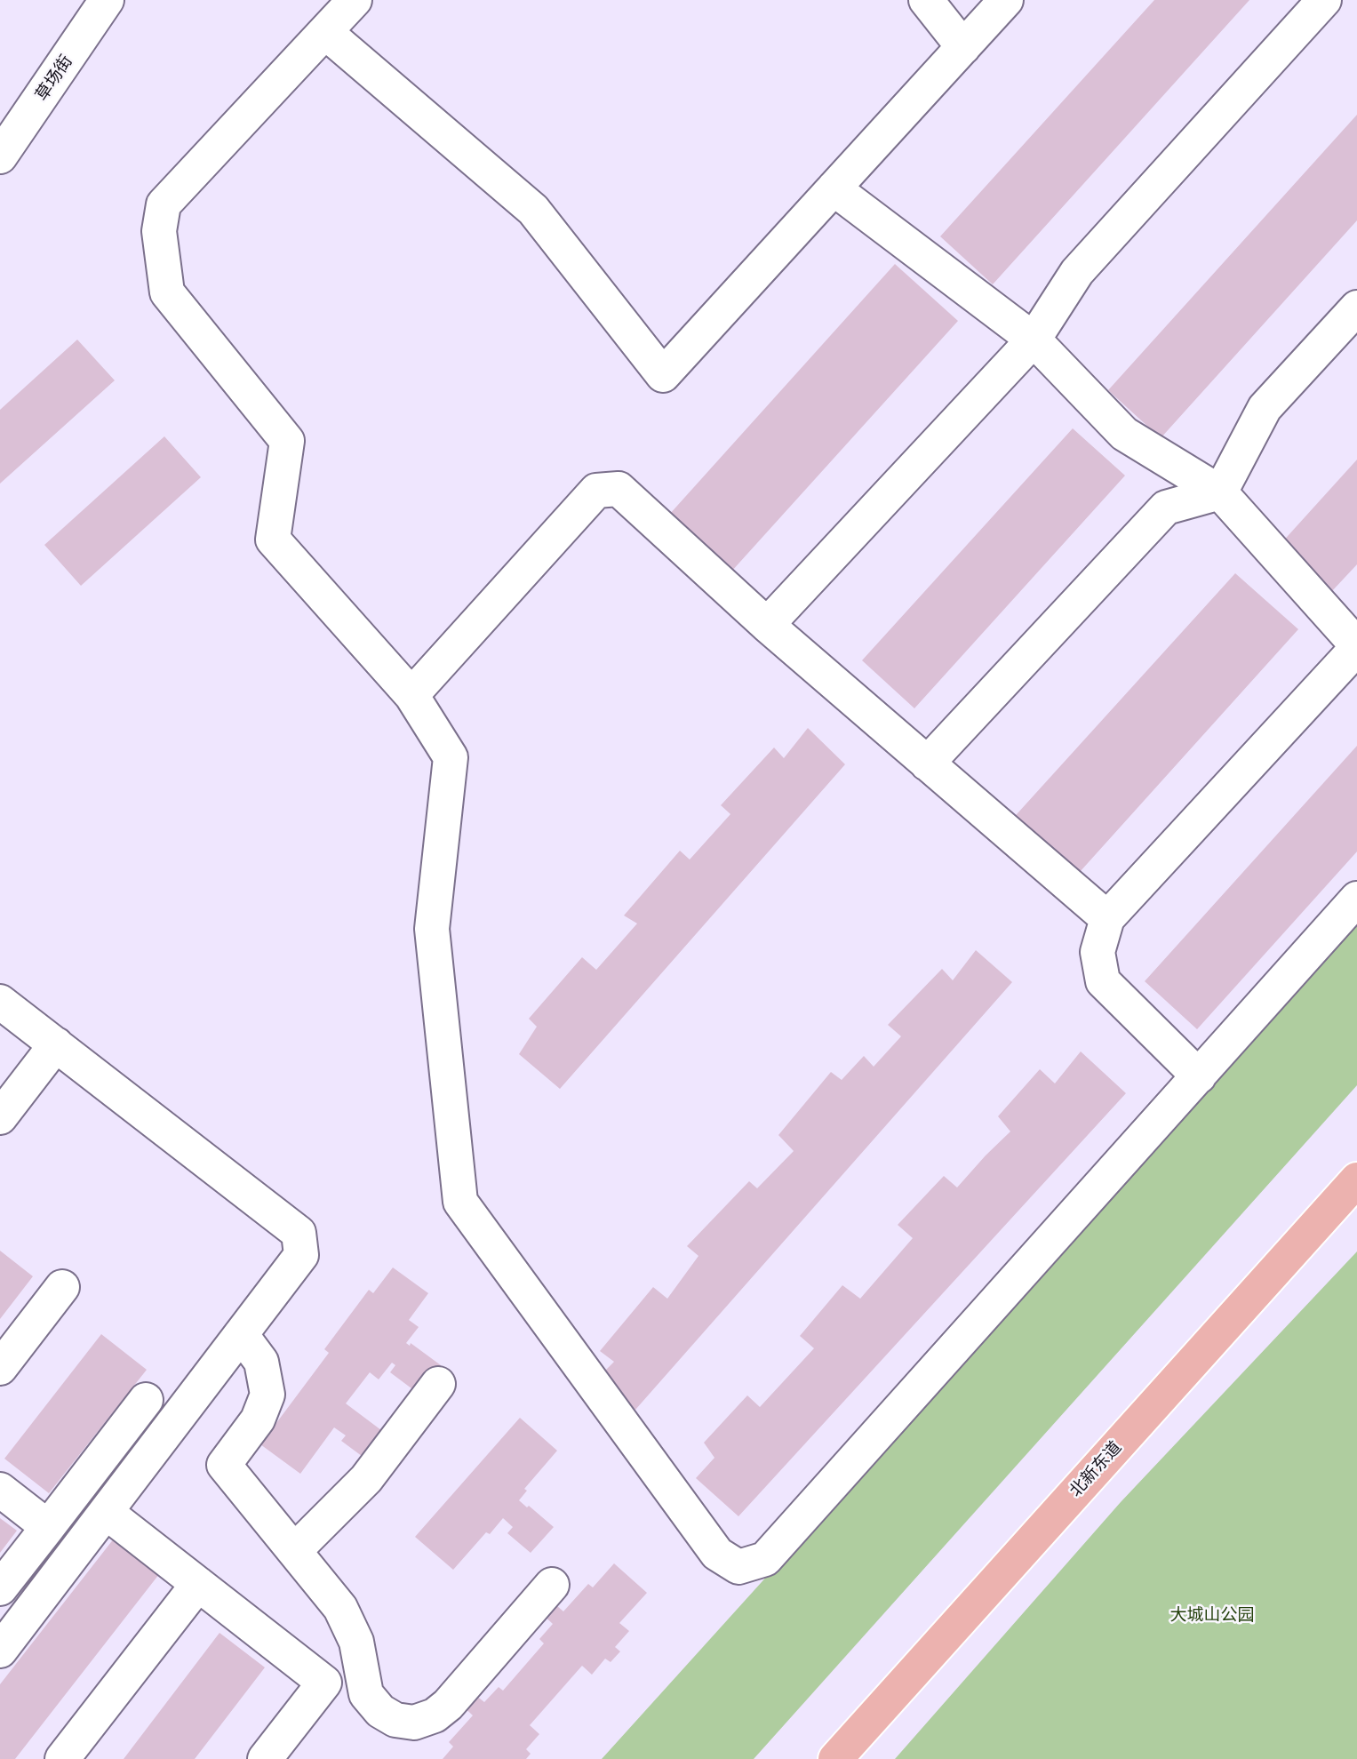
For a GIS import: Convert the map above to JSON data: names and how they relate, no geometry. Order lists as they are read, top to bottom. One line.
{"streets":{"main road":["北新东道"],"street":["草场街"]},"parks":["大城山公园"]}
